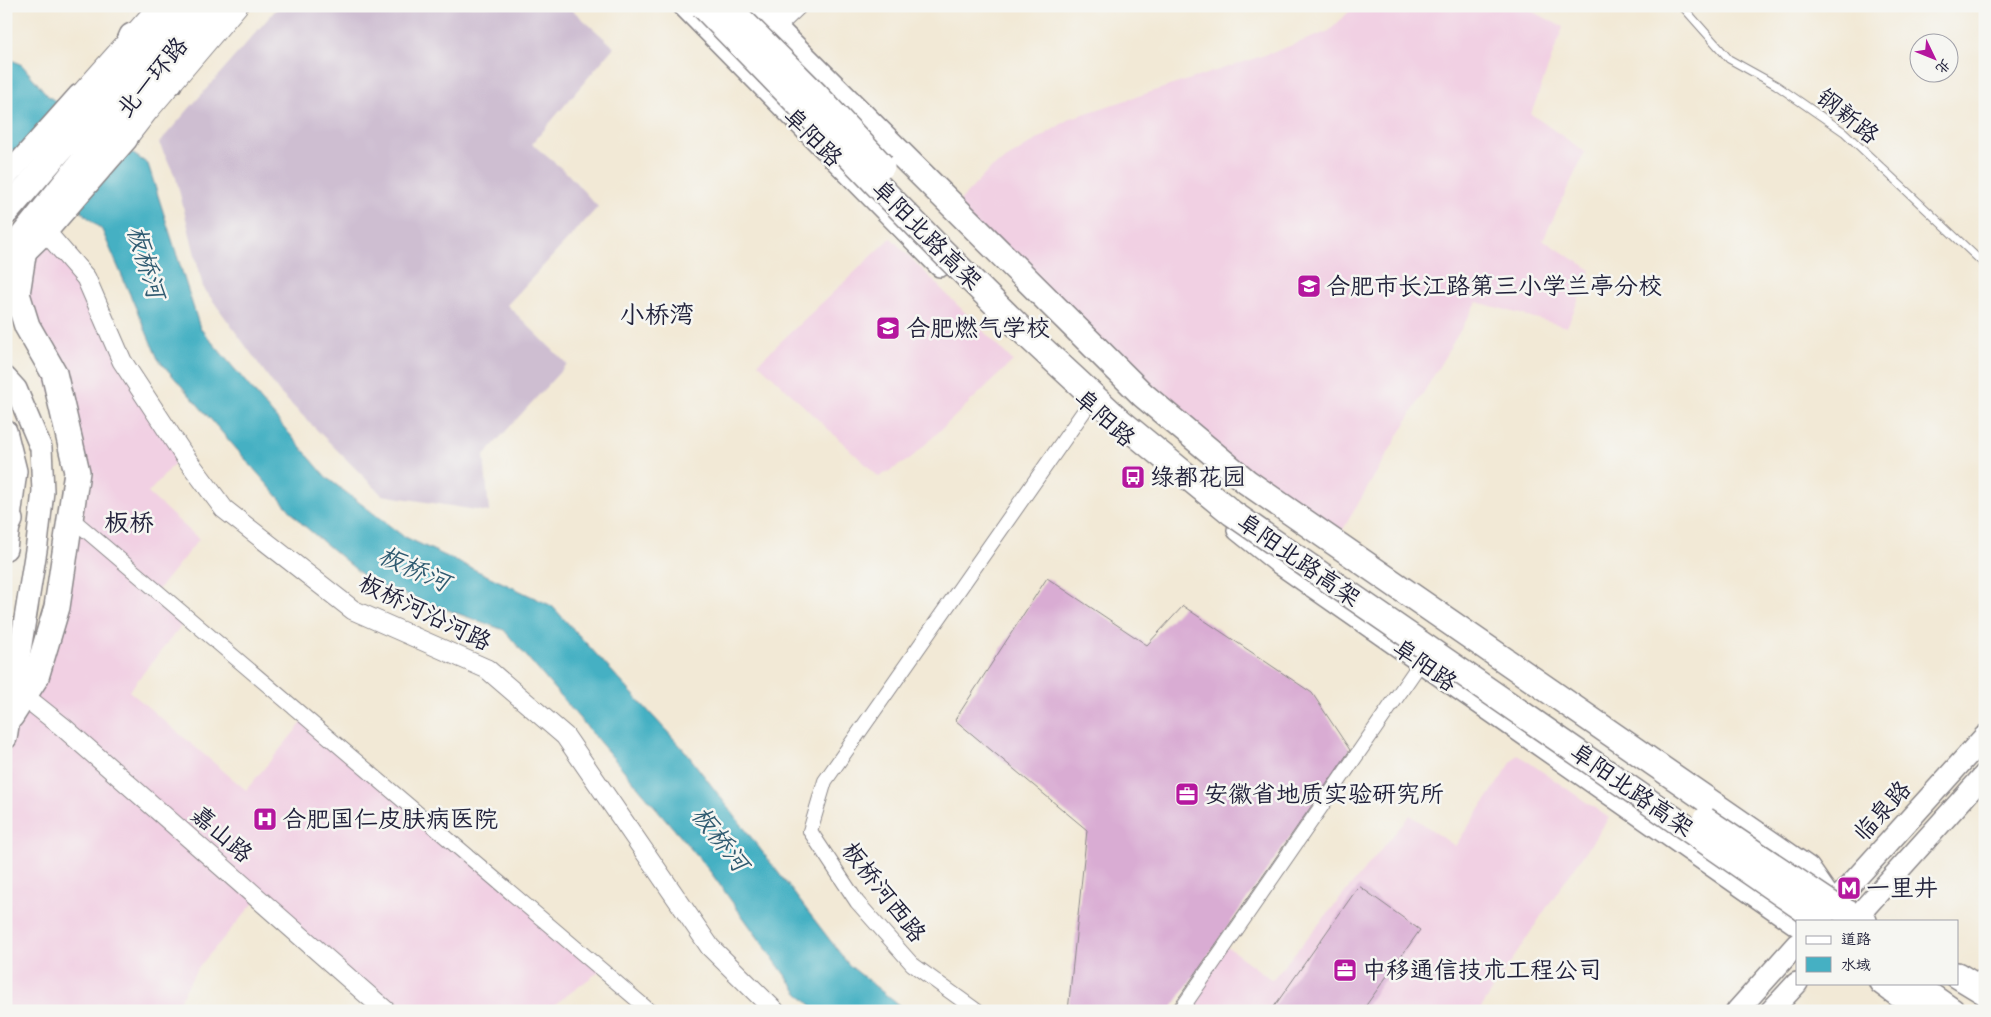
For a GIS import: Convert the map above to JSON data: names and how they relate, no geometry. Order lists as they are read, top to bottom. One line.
{"streets":{"highway":["北一环路","阜阳北路高架"],"main road":["阜阳路","临泉路"],"street":["板桥河沿河路","嘉山路","板桥河西路"],"lane":["钢新路"]},"crossings":[["阜阳路","板桥河西路"],["阜阳北路高架","临泉路"]],"districts":["小桥湾","板桥"],"water":["板桥河"],"places":{"school or university":["合肥市长江路第三小学兰亭分校","合肥燃气学校"],"bus stop":["绿都花园"],"office":["安徽省地质实验研究所","中移通信技术工程公司"],"hospital":["合肥国仁皮肤病医院"],"metro station":["一里井"]},"legend":["道路","水域"],"north":"bottom right"}
